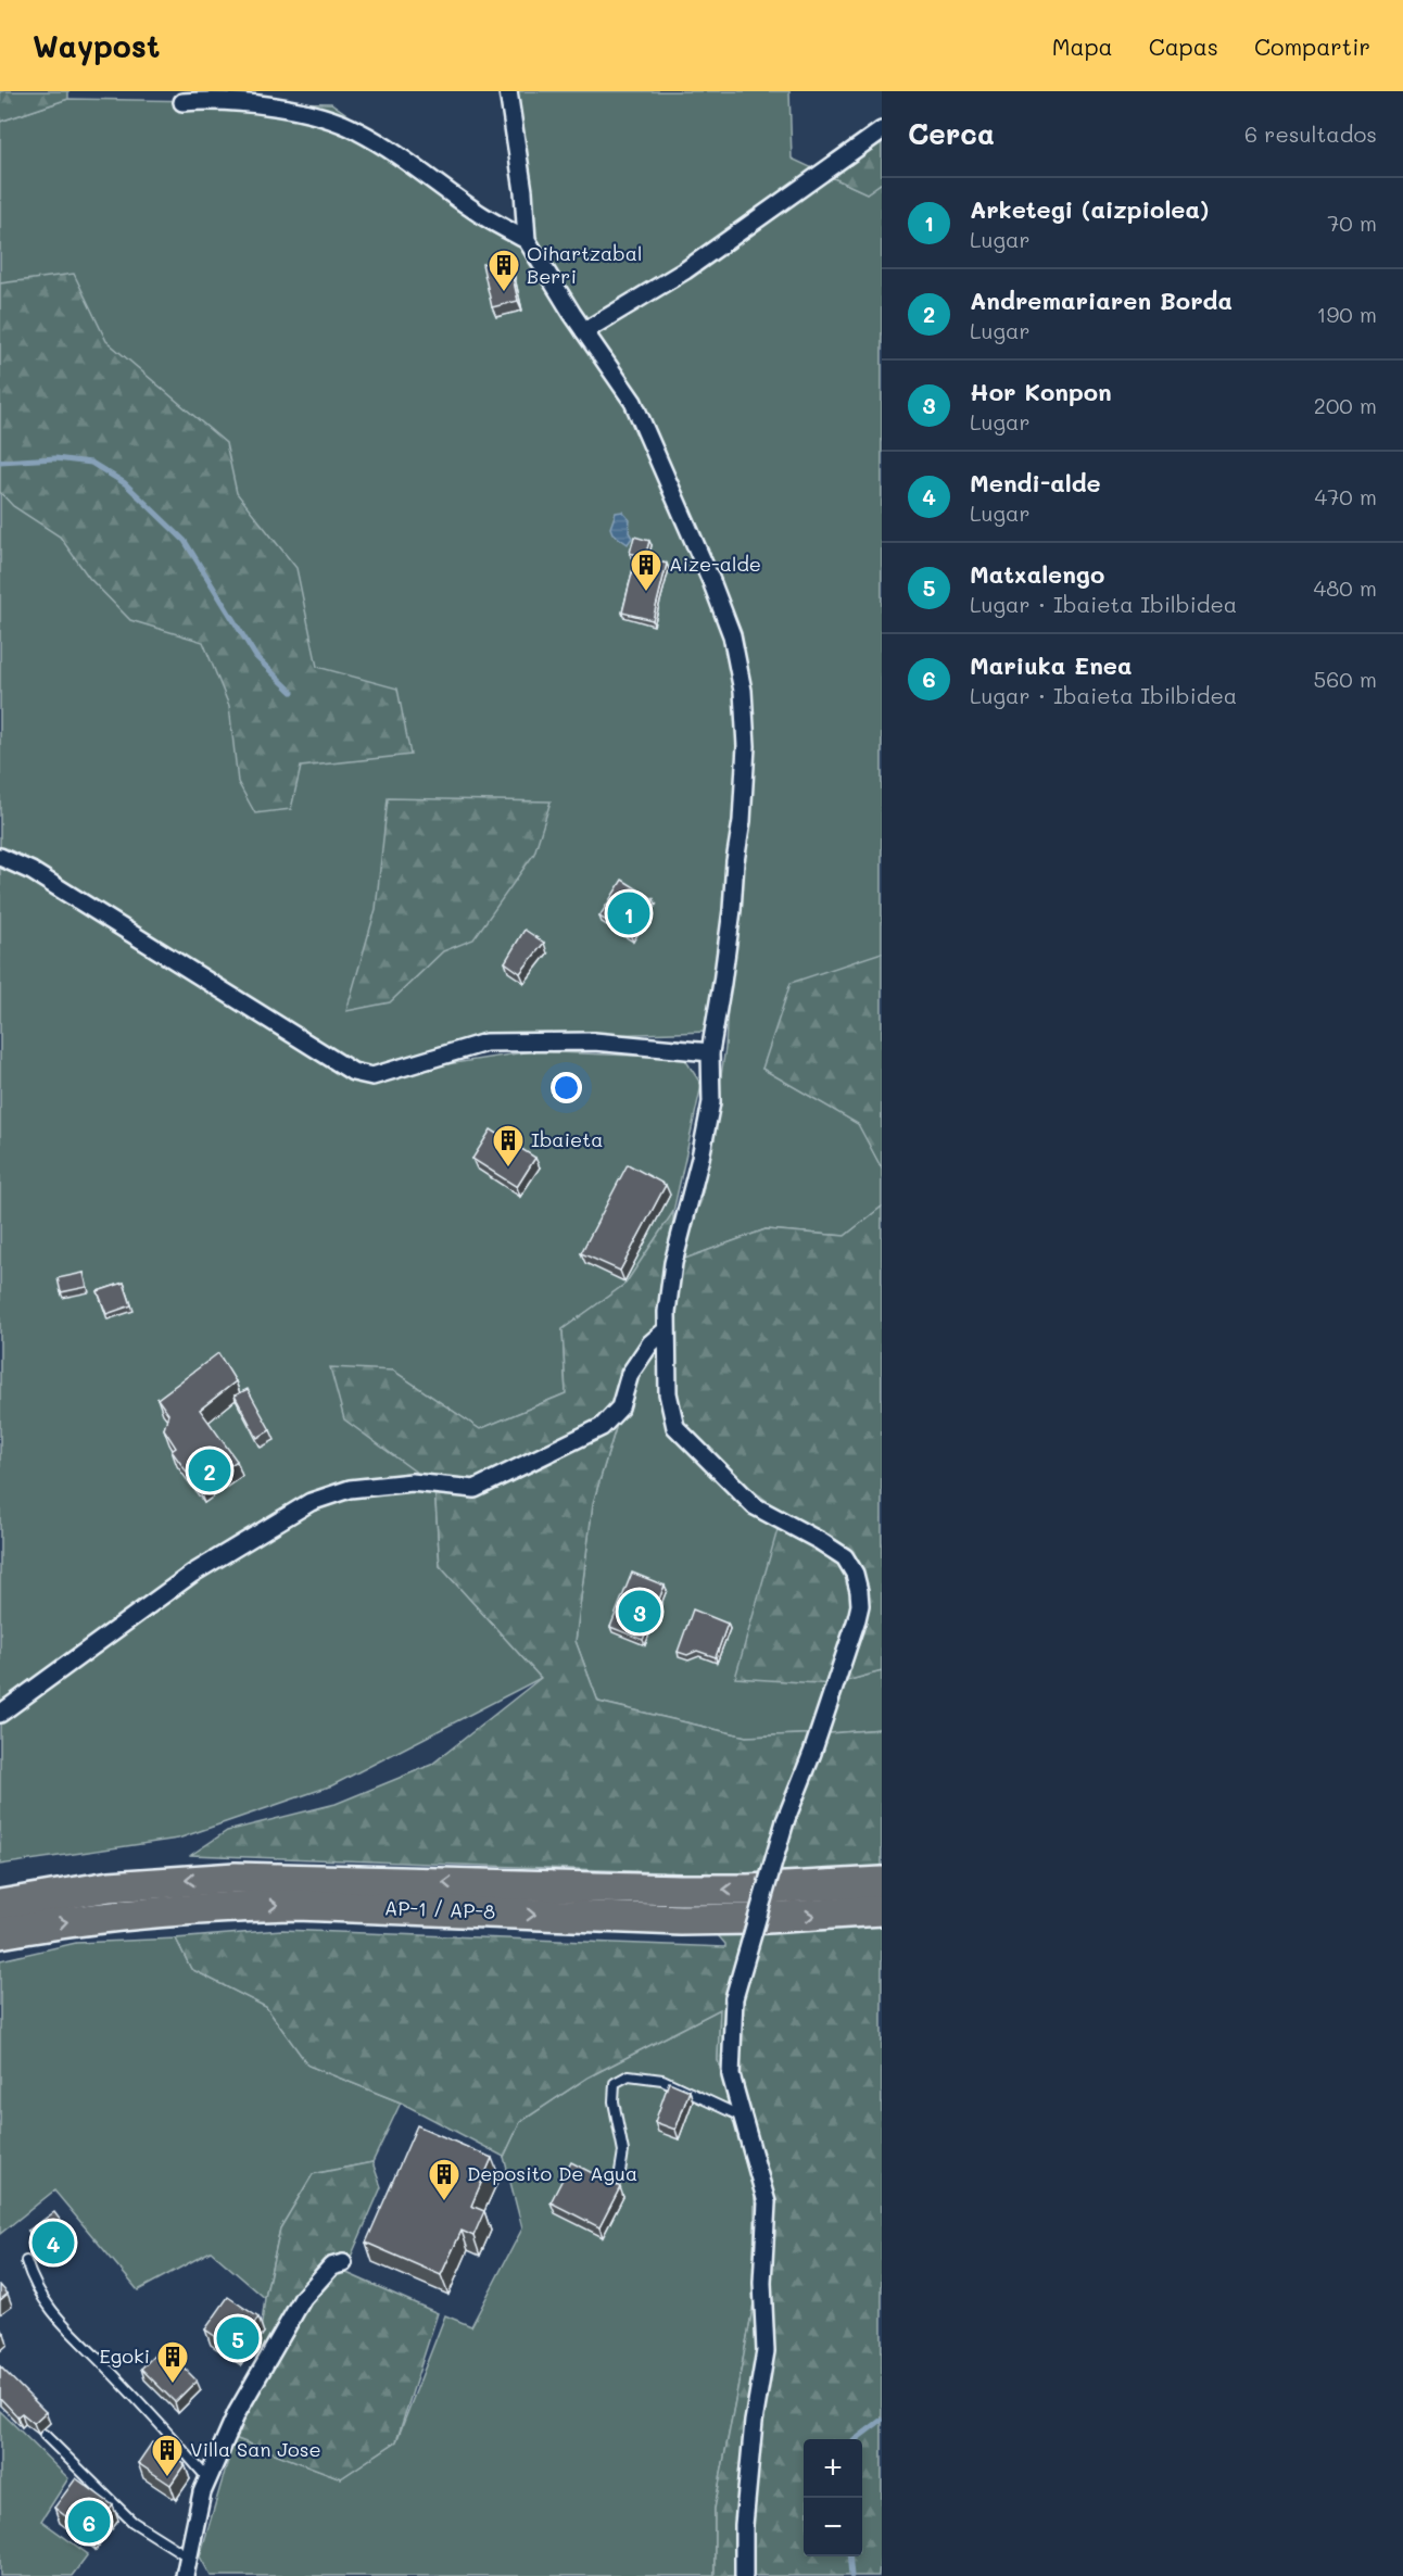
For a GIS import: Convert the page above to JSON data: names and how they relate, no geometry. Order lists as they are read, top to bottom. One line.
{"streets":{"highway":["AP-1 / AP-8"]},"places":{"building":["Oihartzabal Berri","Aize-alde","Ibaieta","Deposito De Agua","Egoki","Villa San Jose"]},"page":{"header":"Waypost","nav":["Mapa","Capas","Compartir"],"heading":["Cerca","6 resultados"],"list":[{"mark":"1","name":"Arketegi (aizpiolea)","note":"Lugar","value":"70 m"},{"mark":"2","name":"Andremariaren Borda","note":"Lugar","value":"190 m"},{"mark":"3","name":"Hor Konpon","note":"Lugar","value":"200 m"},{"mark":"4","name":"Mendi-alde","note":"Lugar","value":"470 m"},{"mark":"5","name":"Matxalengo","note":"Lugar · Ibaieta Ibilbidea","value":"480 m"},{"mark":"6","name":"Mariuka Enea","note":"Lugar · Ibaieta Ibilbidea","value":"560 m"}],"pins":["1","2","3","4","5","6"],"map_buttons":["+","−"]}}
